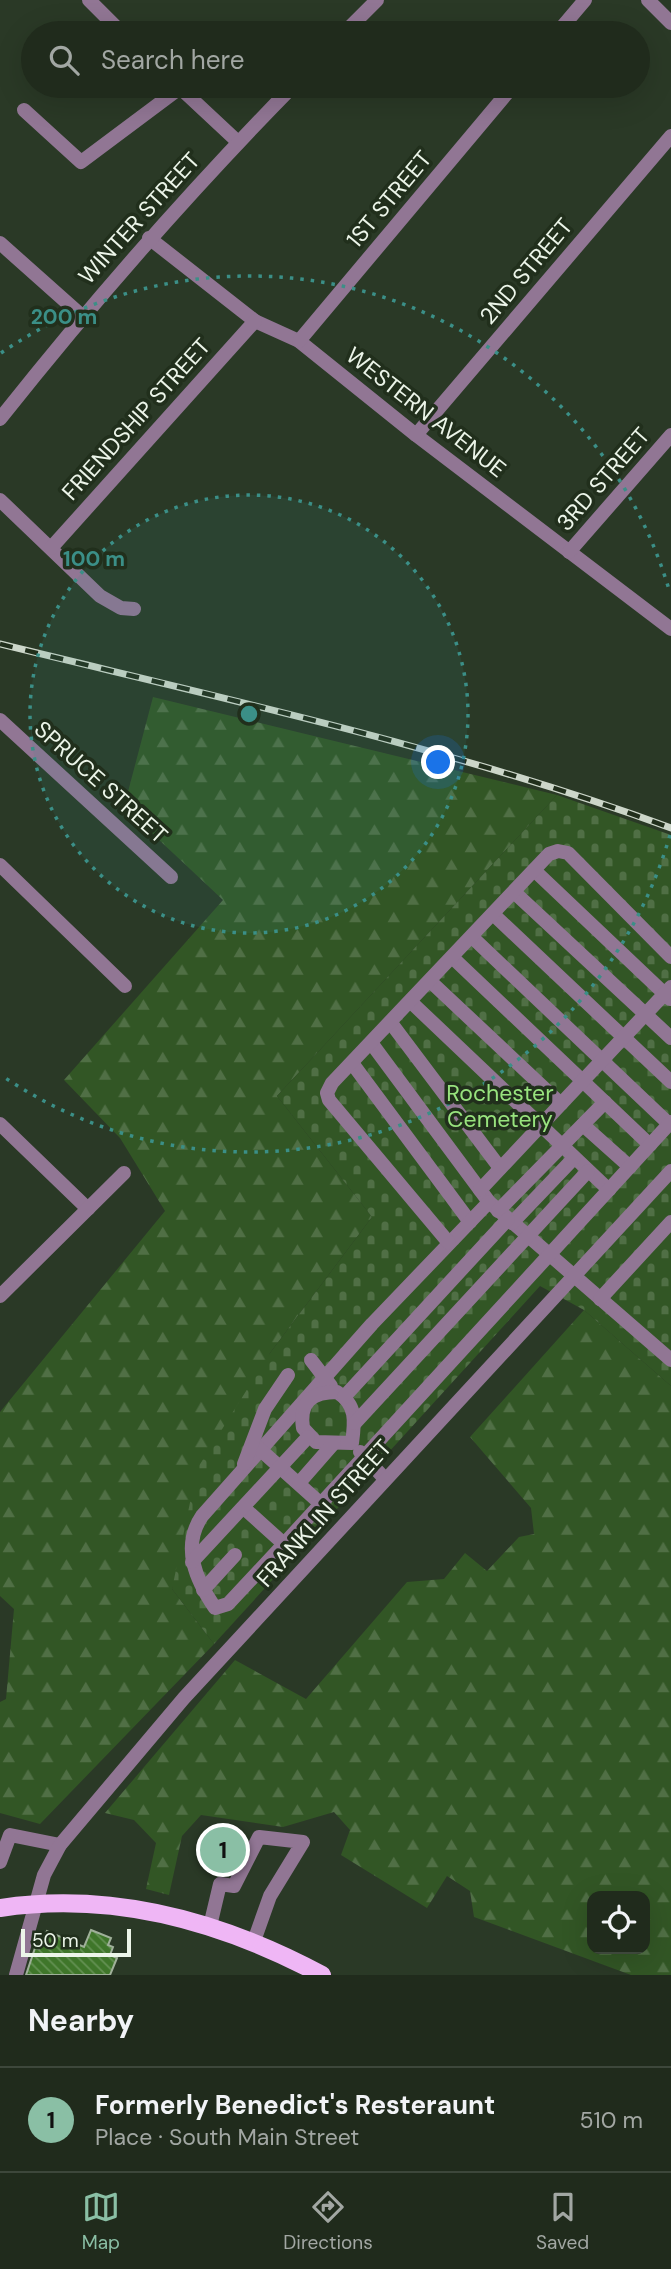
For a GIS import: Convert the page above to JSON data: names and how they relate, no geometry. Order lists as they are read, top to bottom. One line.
{"streets":{"street":["1ST STREET","WINTER STREET","2ND STREET","WESTERN AVENUE","FRIENDSHIP STREET","3RD STREET","SPRUCE STREET","FRANKLIN STREET"]},"crossings":[["1ST STREET","WESTERN AVENUE"],["WINTER STREET","WESTERN AVENUE"],["2ND STREET","WESTERN AVENUE"],["WESTERN AVENUE","FRIENDSHIP STREET"],["WESTERN AVENUE","3RD STREET"]],"parks":["Rochester Cemetery"],"scale_bar":"50 m","page":{"search":"Search here","pins":"1","scale":"50 m","heading":"Nearby","list":[{"mark":"1","name":"Formerly Benedict's Resteraunt","note":"Place · South Main Street","value":"510 m"}],"nav":["Map","Directions","Saved"]},"rings":["200 m","100 m"]}
